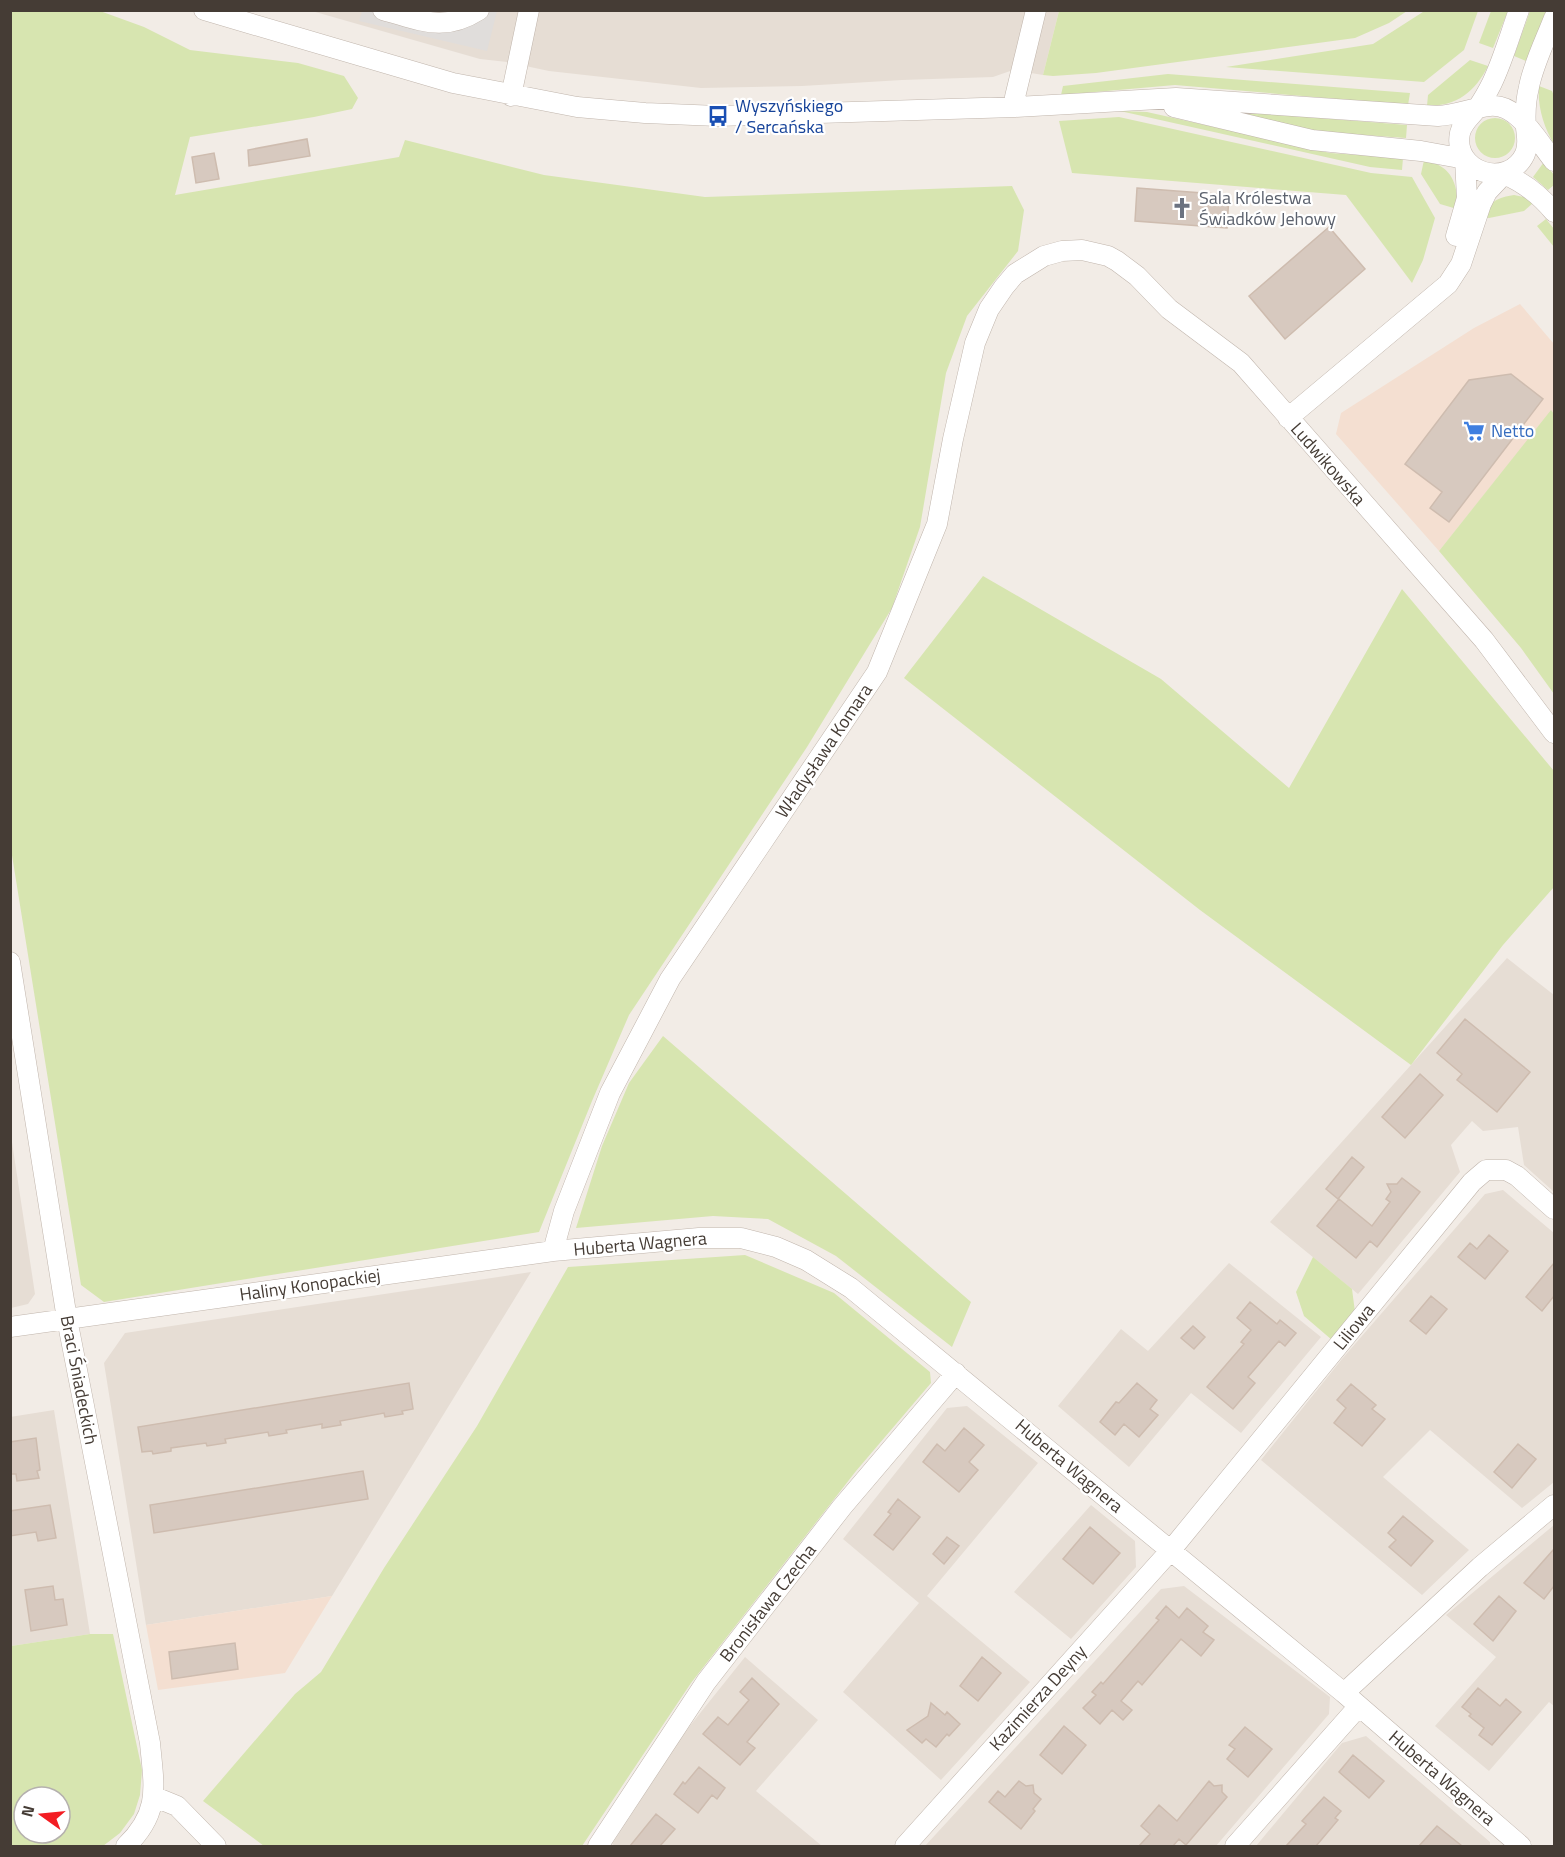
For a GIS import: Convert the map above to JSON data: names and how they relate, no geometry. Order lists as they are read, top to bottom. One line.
{"streets":{"street":["Ludwikowska","Władysława Komara","Huberta Wagnera","Haliny Konopackiej","Liliowa","Braci Śniadeckich","Bronisława Czecha","Kazimierza Deyny"]},"crossings":[["Ludwikowska","Władysława Komara"],["Władysława Komara","Huberta Wagnera"],["Władysława Komara","Haliny Konopackiej"],["Huberta Wagnera","Haliny Konopackiej"],["Huberta Wagnera","Liliowa"],["Huberta Wagnera","Bronisława Czecha"],["Huberta Wagnera","Kazimierza Deyny"],["Haliny Konopackiej","Braci Śniadeckich"],["Liliowa","Kazimierza Deyny"]],"places":{"bus stop":["Wyszyńskiego / Sercańska"],"church":["Sala Królestwa Świadków Jehowy"],"supermarket":["Netto"]},"north":"left"}
